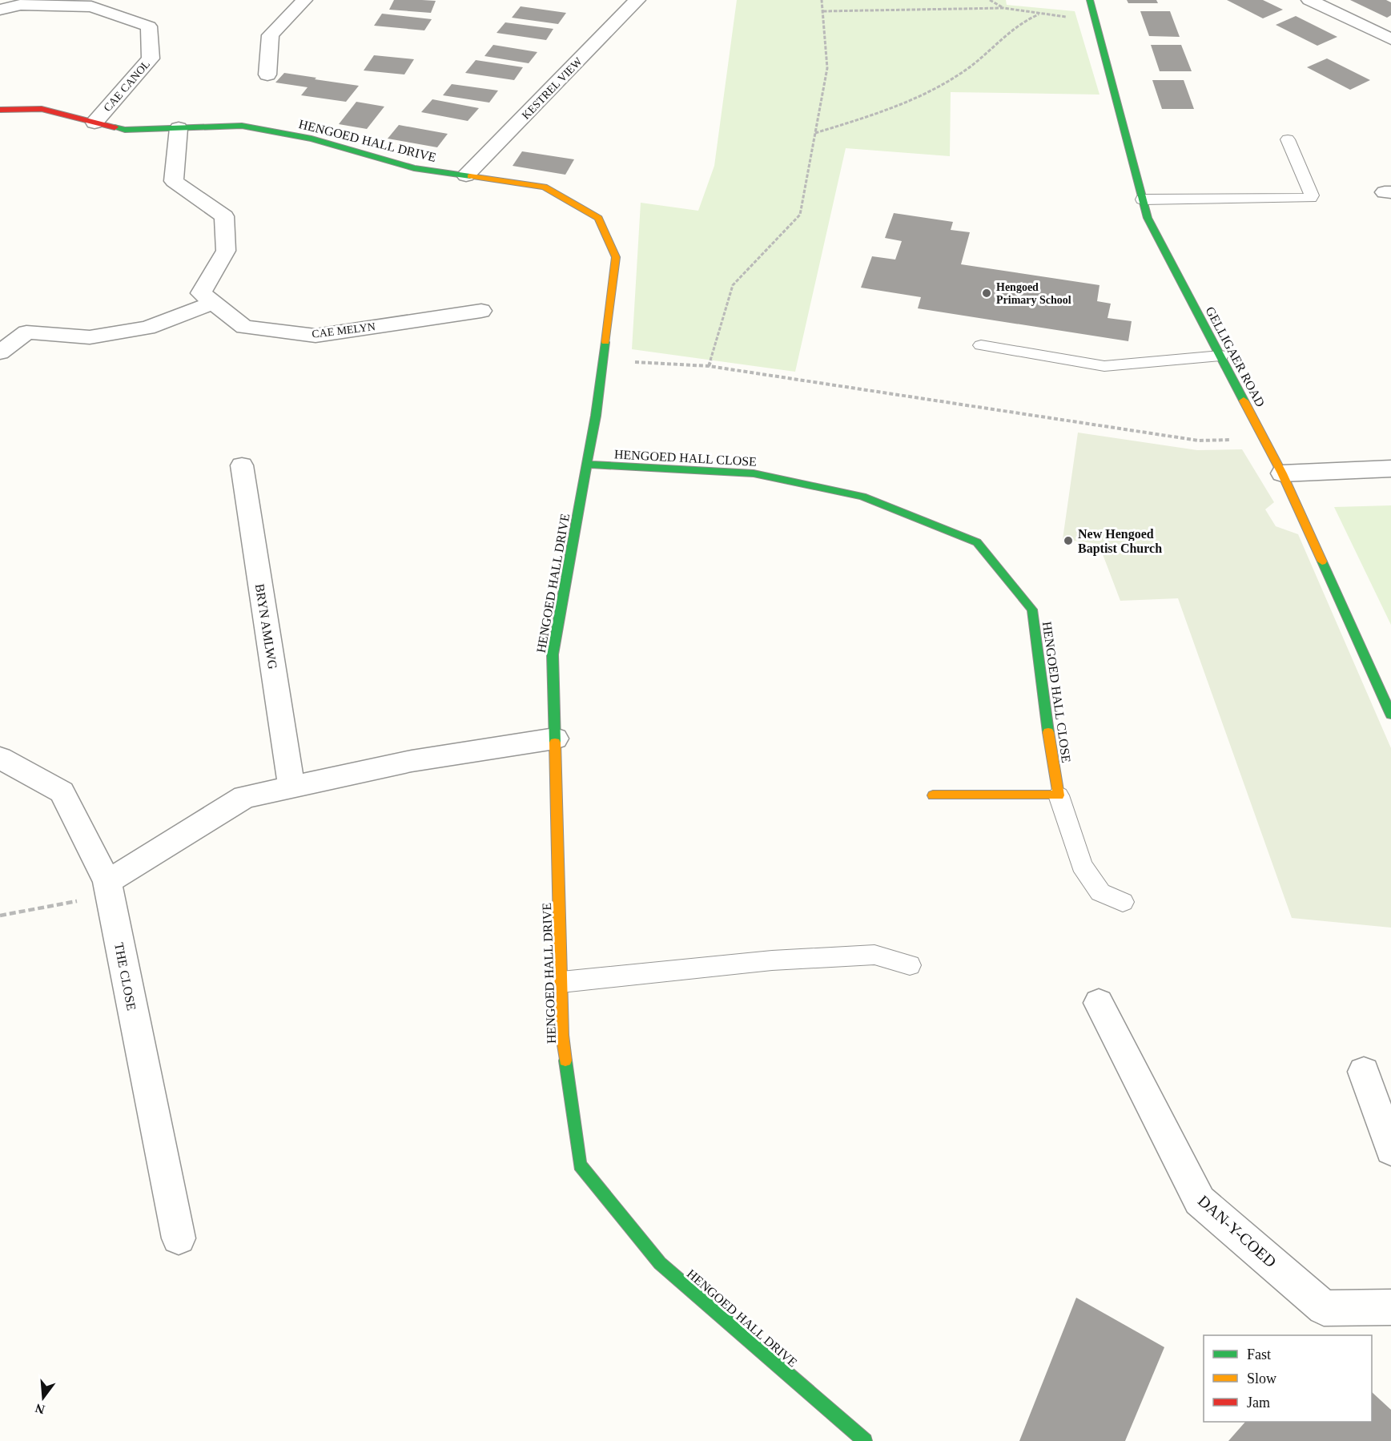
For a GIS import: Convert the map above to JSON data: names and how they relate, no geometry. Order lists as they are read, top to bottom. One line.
{"streets":{"street":["CAE CANOL","KESTREL VIEW","HENGOED HALL DRIVE","CAE MELYN","GELLIGAER ROAD","HENGOED HALL CLOSE","BRYN AMLWG","THE CLOSE","DAN-Y-COED"]},"crossings":[["CAE CANOL","HENGOED HALL DRIVE"],["KESTREL VIEW","HENGOED HALL DRIVE"],["HENGOED HALL DRIVE","CAE MELYN"],["HENGOED HALL DRIVE","HENGOED HALL CLOSE"]],"places":["Hengoed Primary School","New Hengoed Baptist Church"],"legend":["Fast","Slow","Jam"],"north":"bottom"}
